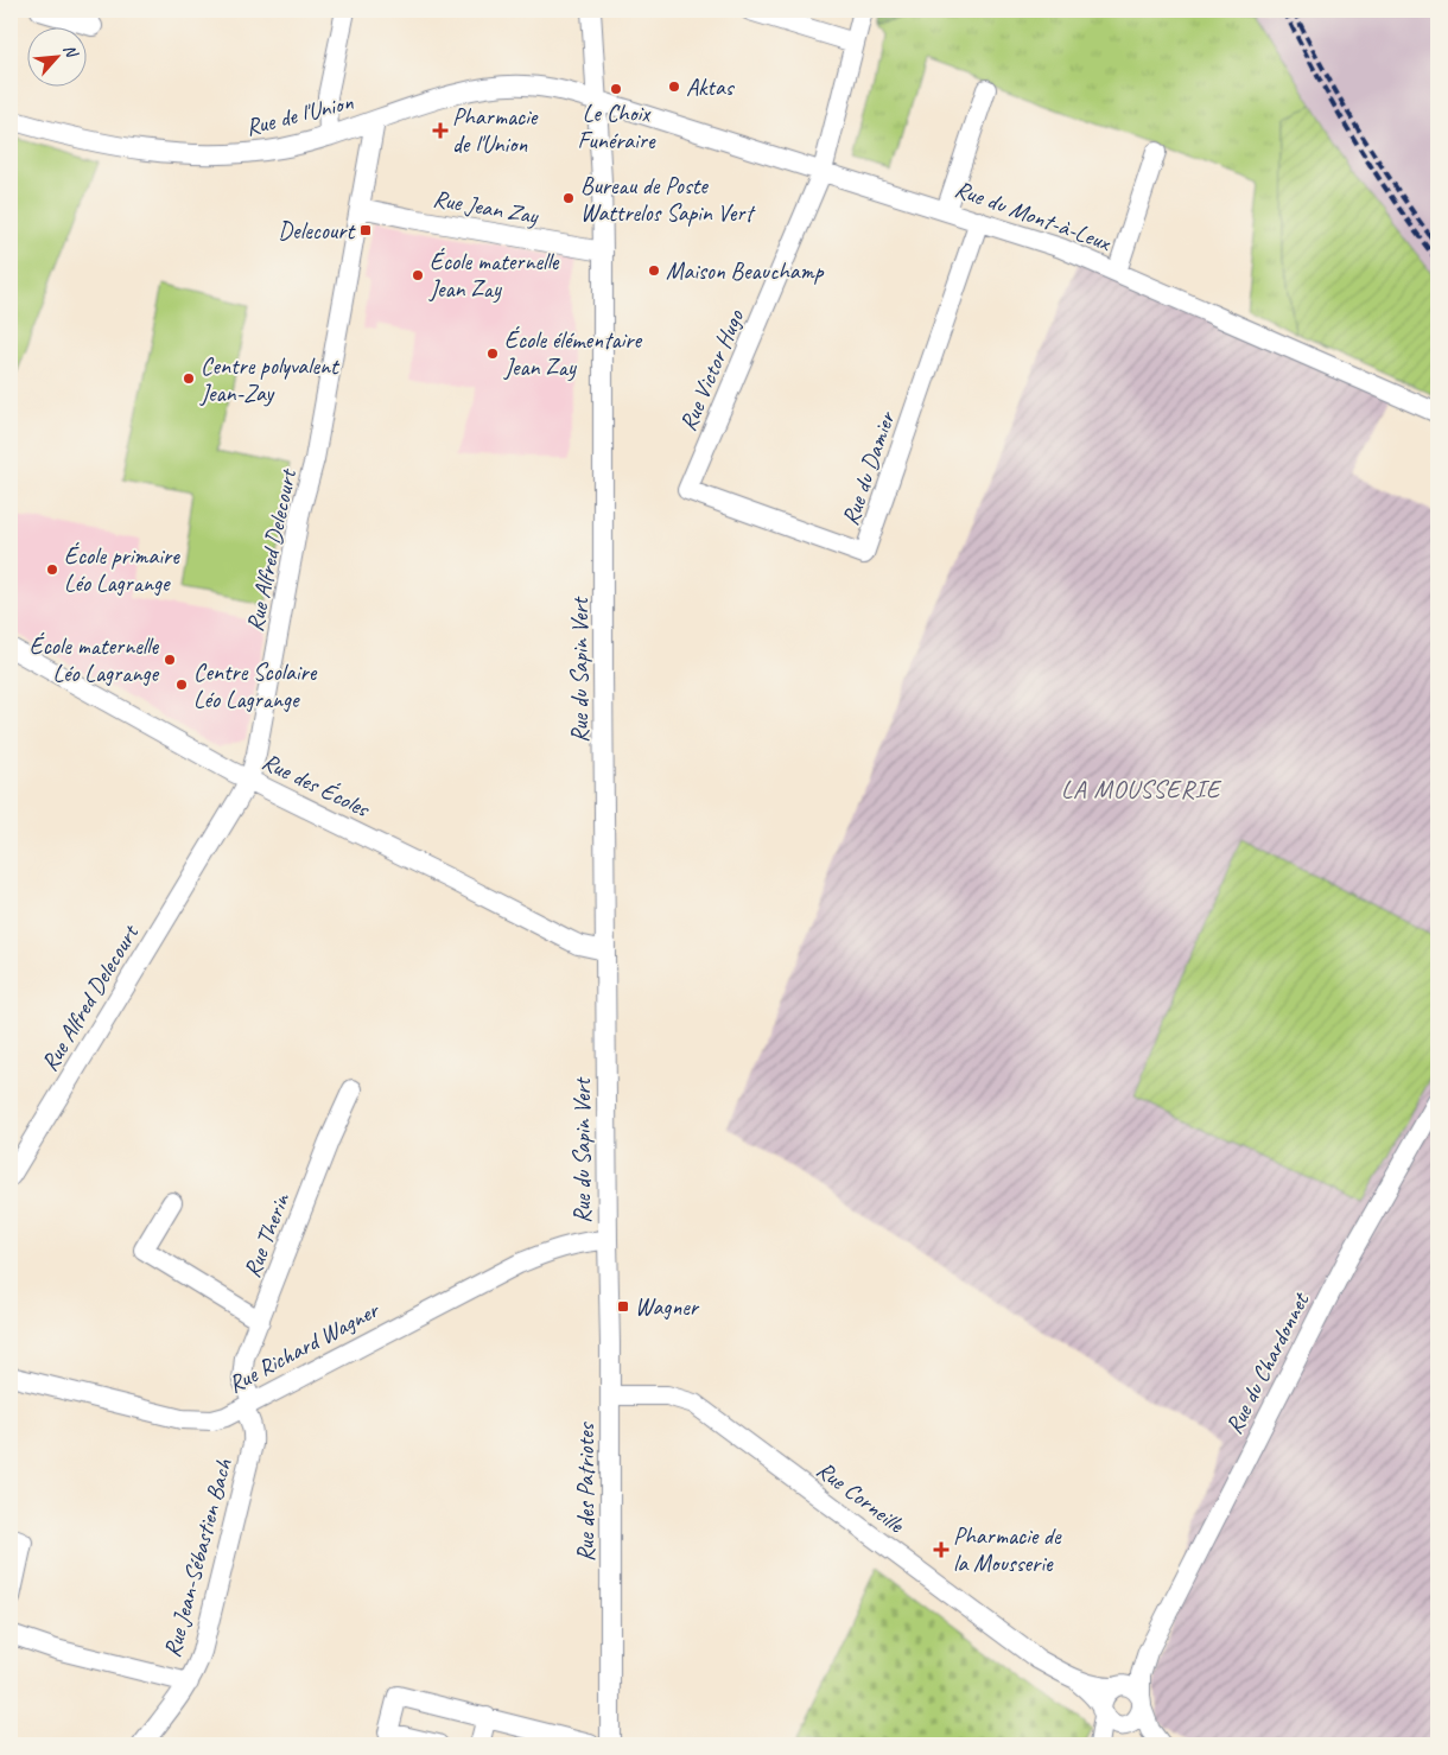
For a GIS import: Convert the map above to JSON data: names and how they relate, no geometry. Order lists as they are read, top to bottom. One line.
{"streets":{"street":["Rue de l'Union","Rue Jean Zay","Rue du Mont-à-Leux","Rue Victor Hugo","Rue du Damier","Rue Alfred Delecourt","Rue du Sapin Vert","Rue des Écoles","Rue Therin","Rue Richard Wagner","Rue du Chardonnet","Rue des Patriotes","Rue Corneille","Rue Jean-Sébastien Bach"]},"crossings":[["Rue de l'Union","Rue du Mont-à-Leux"],["Rue de l'Union","Rue Alfred Delecourt"],["Rue de l'Union","Rue du Sapin Vert"],["Rue Jean Zay","Rue Alfred Delecourt"],["Rue Jean Zay","Rue du Sapin Vert"],["Rue du Mont-à-Leux","Rue Victor Hugo"],["Rue du Mont-à-Leux","Rue du Damier"],["Rue du Mont-à-Leux","Rue du Sapin Vert"],["Rue Victor Hugo","Rue du Damier"],["Rue Alfred Delecourt","Rue des Écoles"],["Rue du Sapin Vert","Rue des Écoles"],["Rue du Sapin Vert","Rue Richard Wagner"],["Rue du Sapin Vert","Rue des Patriotes"],["Rue Therin","Rue Richard Wagner"],["Rue Therin","Rue Jean-Sébastien Bach"],["Rue Richard Wagner","Rue des Patriotes"],["Rue Richard Wagner","Rue Jean-Sébastien Bach"],["Rue du Chardonnet","Rue Corneille"],["Rue des Patriotes","Rue Corneille"]],"districts":["LA MOUSSERIE"],"places":{"other":["Aktas","Le Choix Funéraire","Bureau de Poste Wattrelos Sapin Vert","Maison Beauchamp","École maternelle Jean Zay","École élémentaire Jean Zay","Centre polyvalent Jean-Zay","École primaire Léo Lagrange","École maternelle Léo Lagrange","Centre Scolaire Léo Lagrange"],"health":["Pharmacie de l'Union","Pharmacie de la Mousserie"],"transit":["Delecourt","Wagner"]},"north":"top right"}
